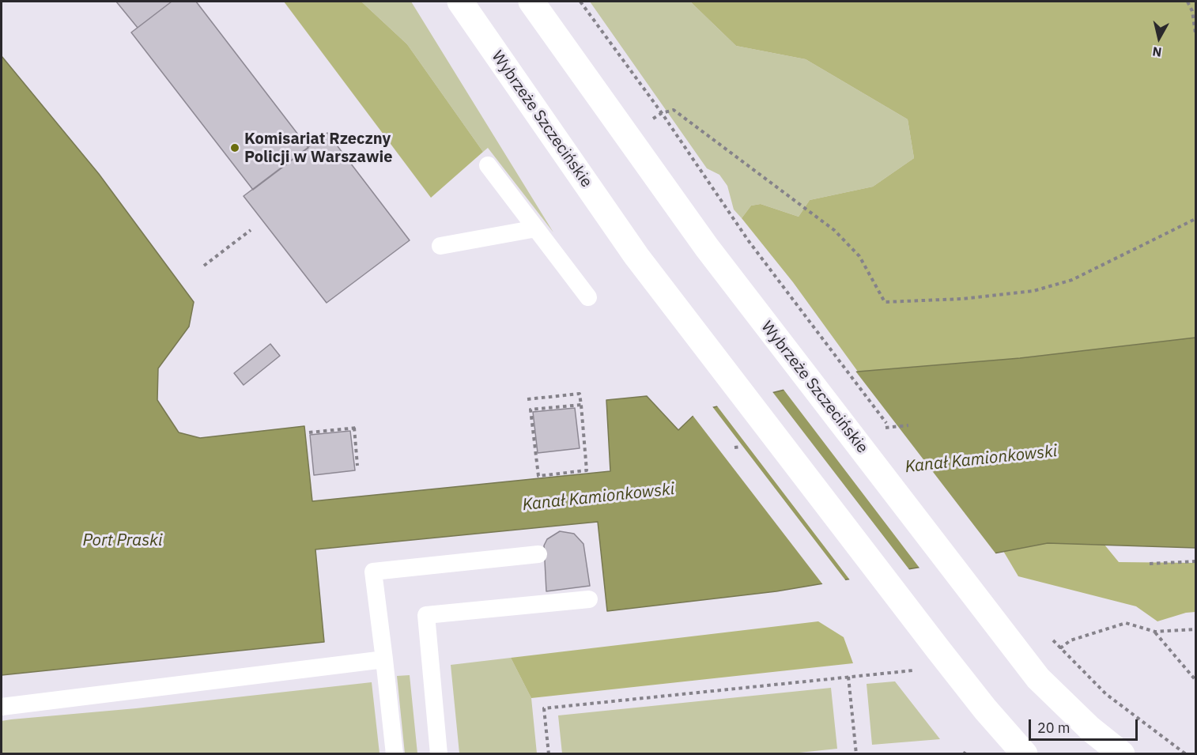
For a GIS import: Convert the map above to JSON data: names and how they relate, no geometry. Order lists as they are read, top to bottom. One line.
{"streets":{"main road":["Wybrzeże Szczecińskie"]},"water":["Kanał Kamionkowski","Port Praski"],"places":["Komisariat Rzeczny Policji w Warszawie"],"scale_bar":"20 m","north":"bottom"}
